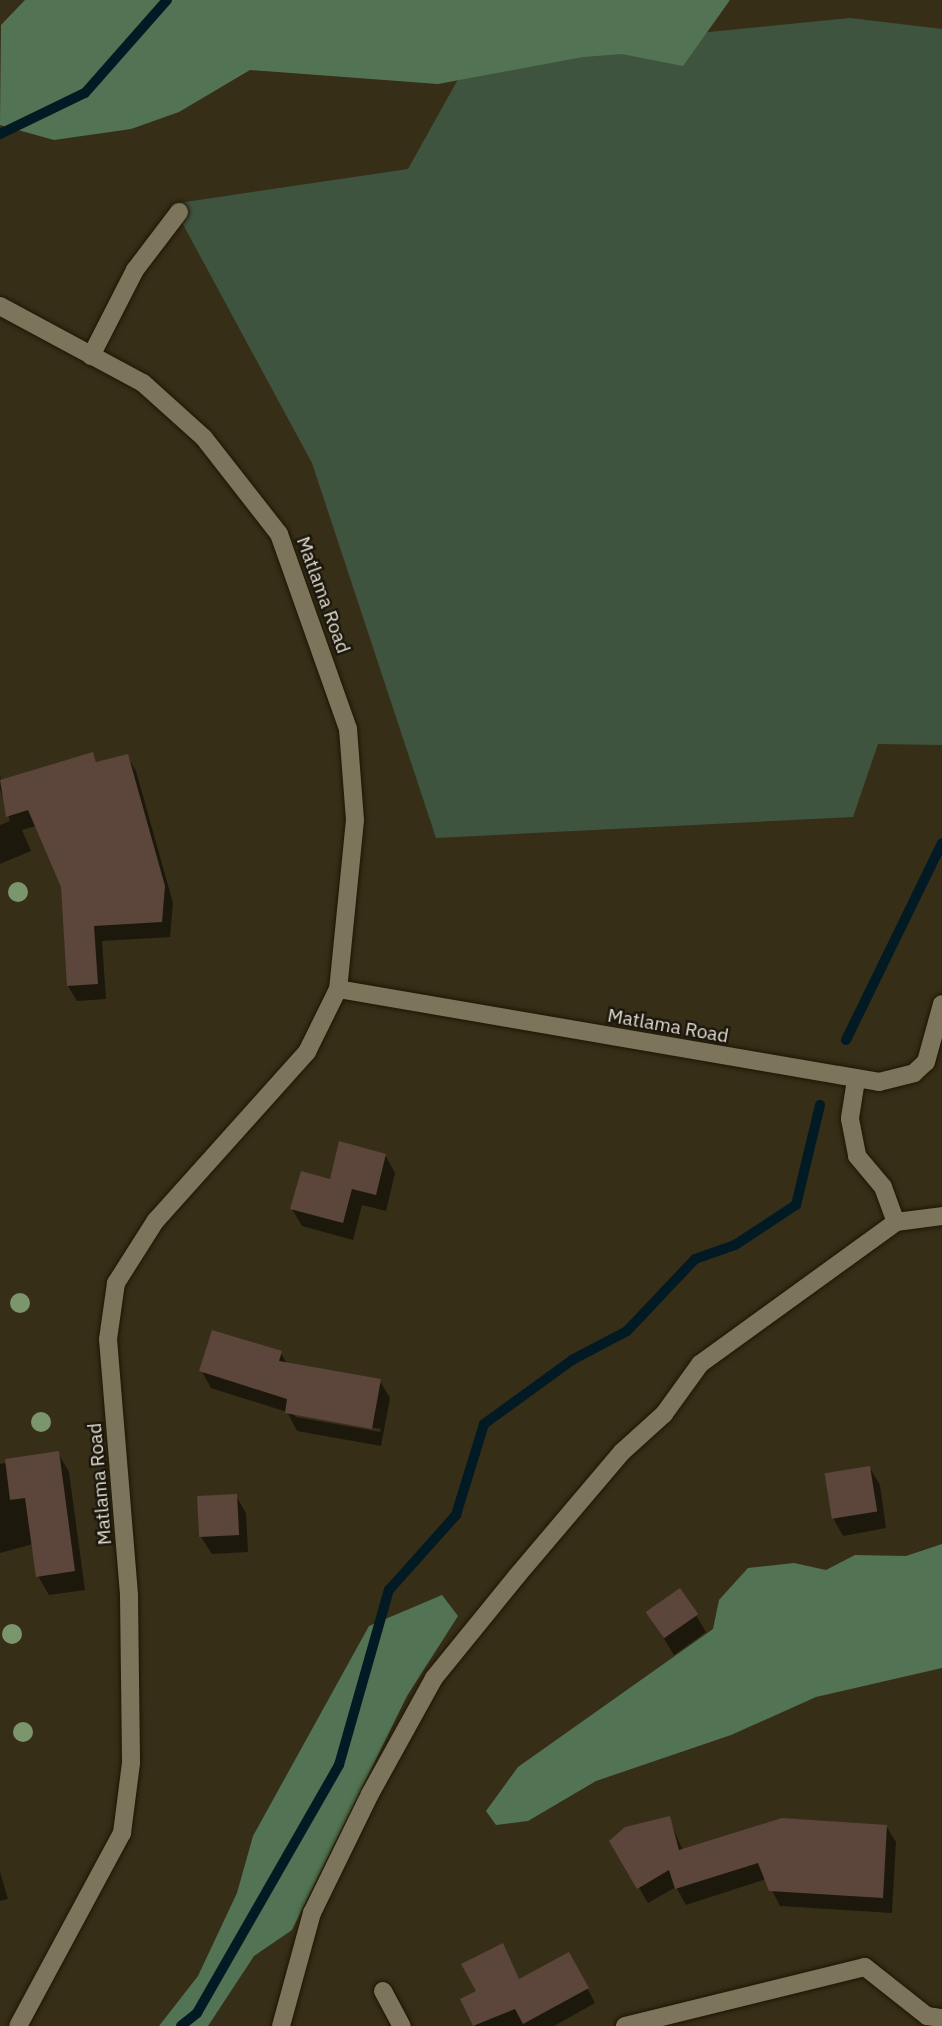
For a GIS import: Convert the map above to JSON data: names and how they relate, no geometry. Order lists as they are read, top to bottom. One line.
{"streets":{"street":["Matlama Road"]}}
